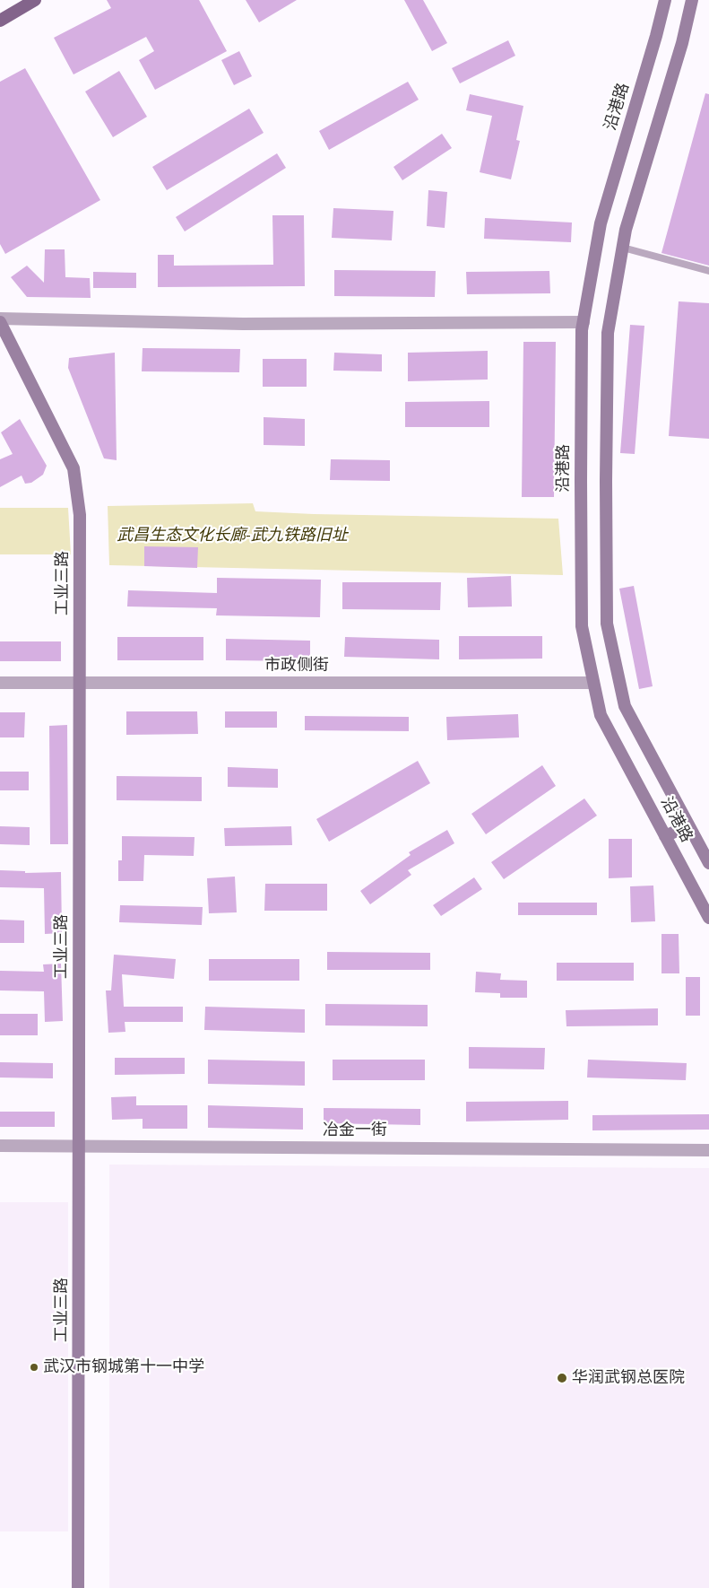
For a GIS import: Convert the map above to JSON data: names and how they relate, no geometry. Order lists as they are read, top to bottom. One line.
{"streets":{"main road":["沿港路","工业三路"],"street":["市政侧街","冶金一街"]},"crossings":[["沿港路","市政侧街"],["工业三路","市政侧街"],["工业三路","冶金一街"]],"parks":["武昌生态文化长廊-武九铁路旧址"],"places":["武汉市钢城第十一中学","华润武钢总医院"]}
